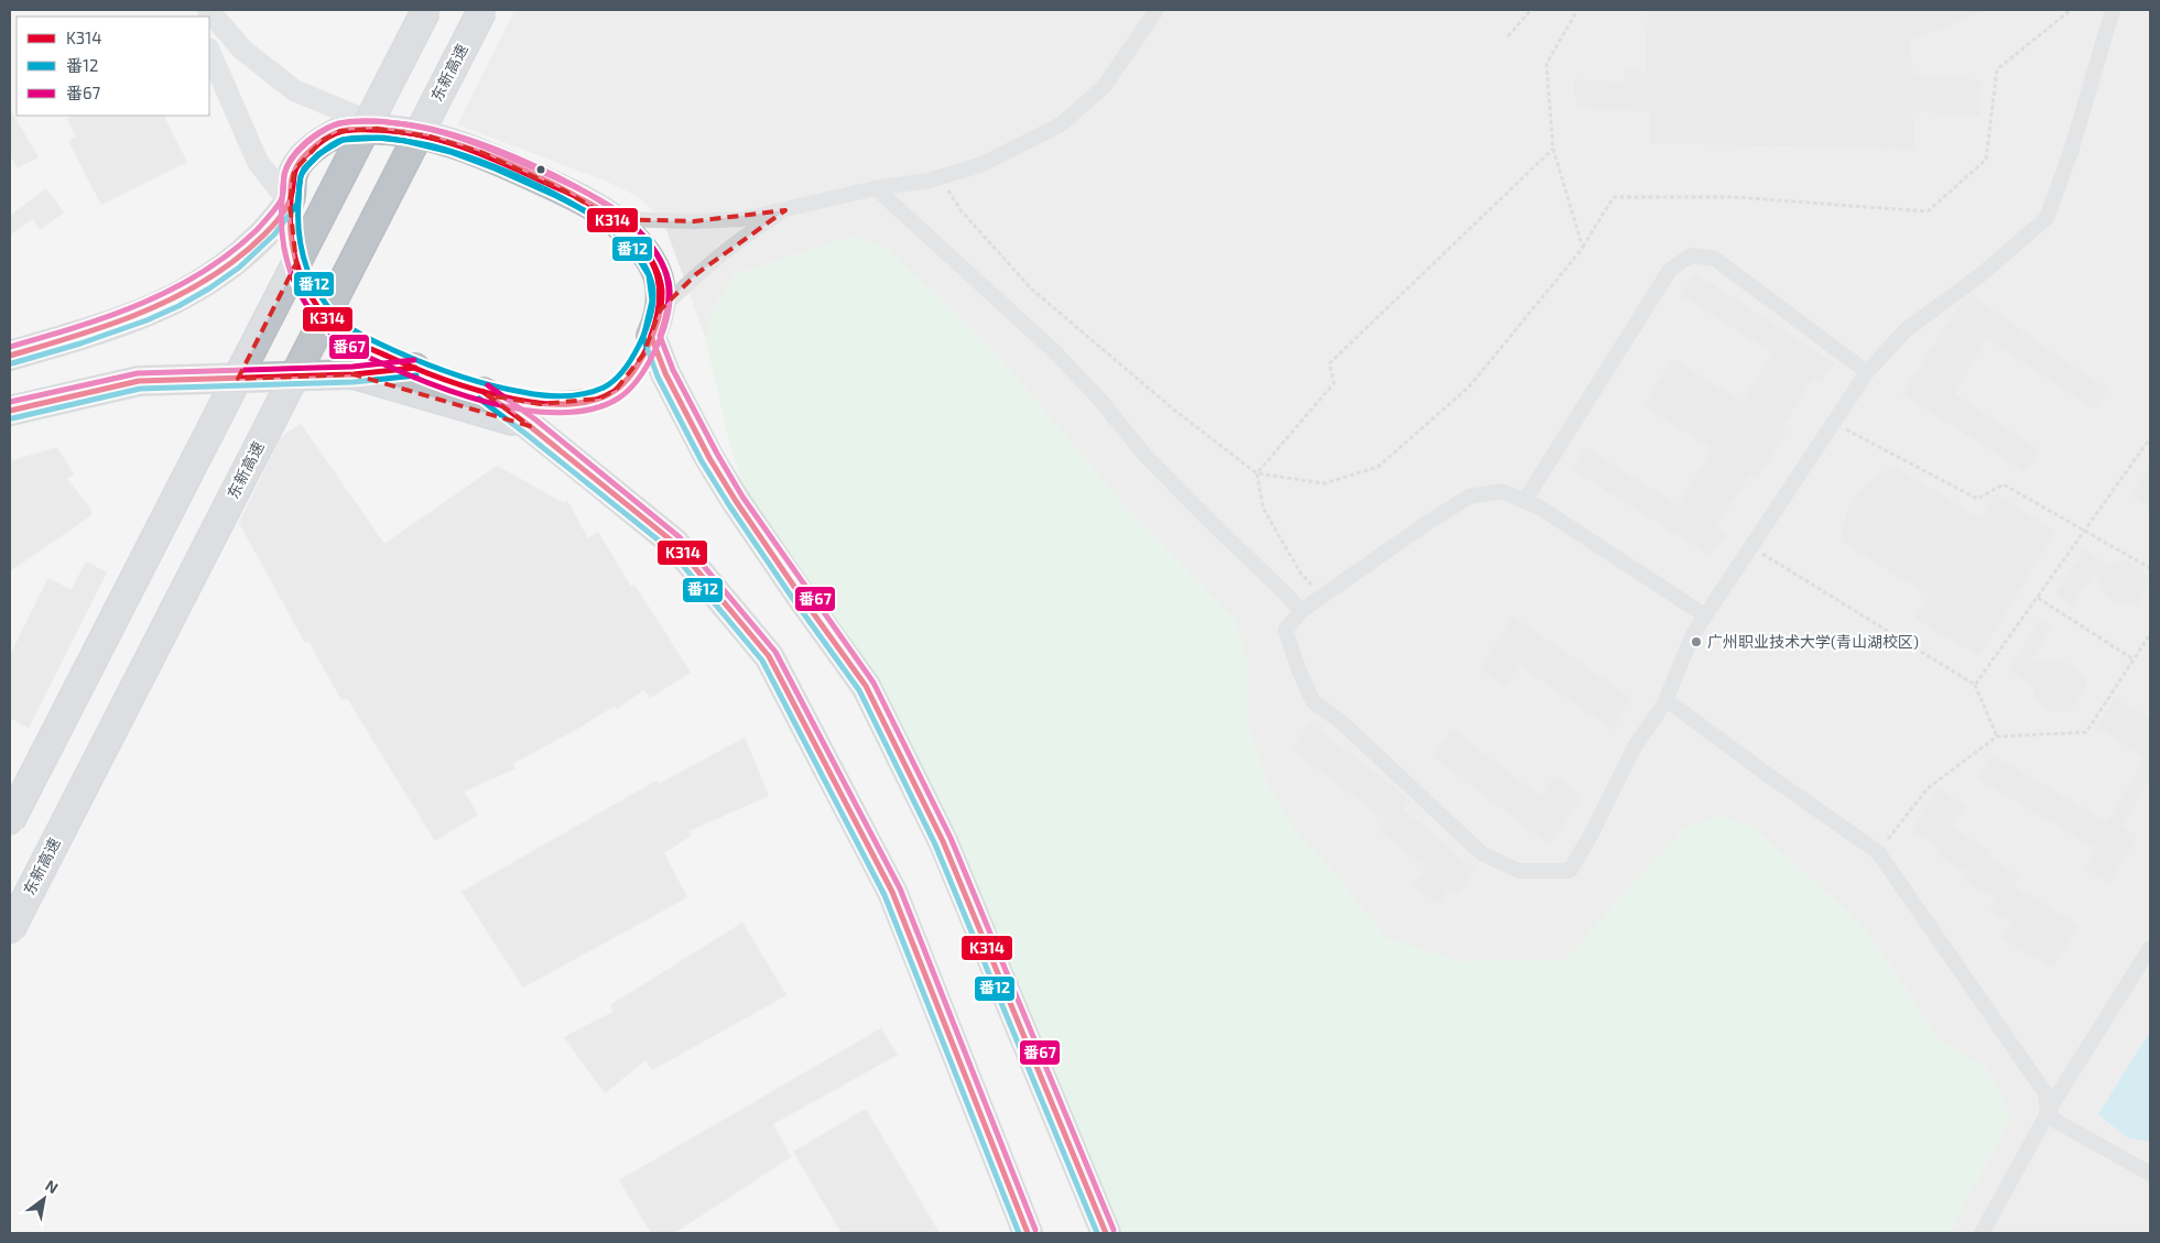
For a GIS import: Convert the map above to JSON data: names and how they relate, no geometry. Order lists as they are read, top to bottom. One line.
{"streets":{"highway":["东新高速"]},"places":["广州职业技术大学(青山湖校区)"],"lines":["transit line 番67","transit line K314","transit line 番12"],"legend":["K314","番12","番67"],"north":"top right"}
